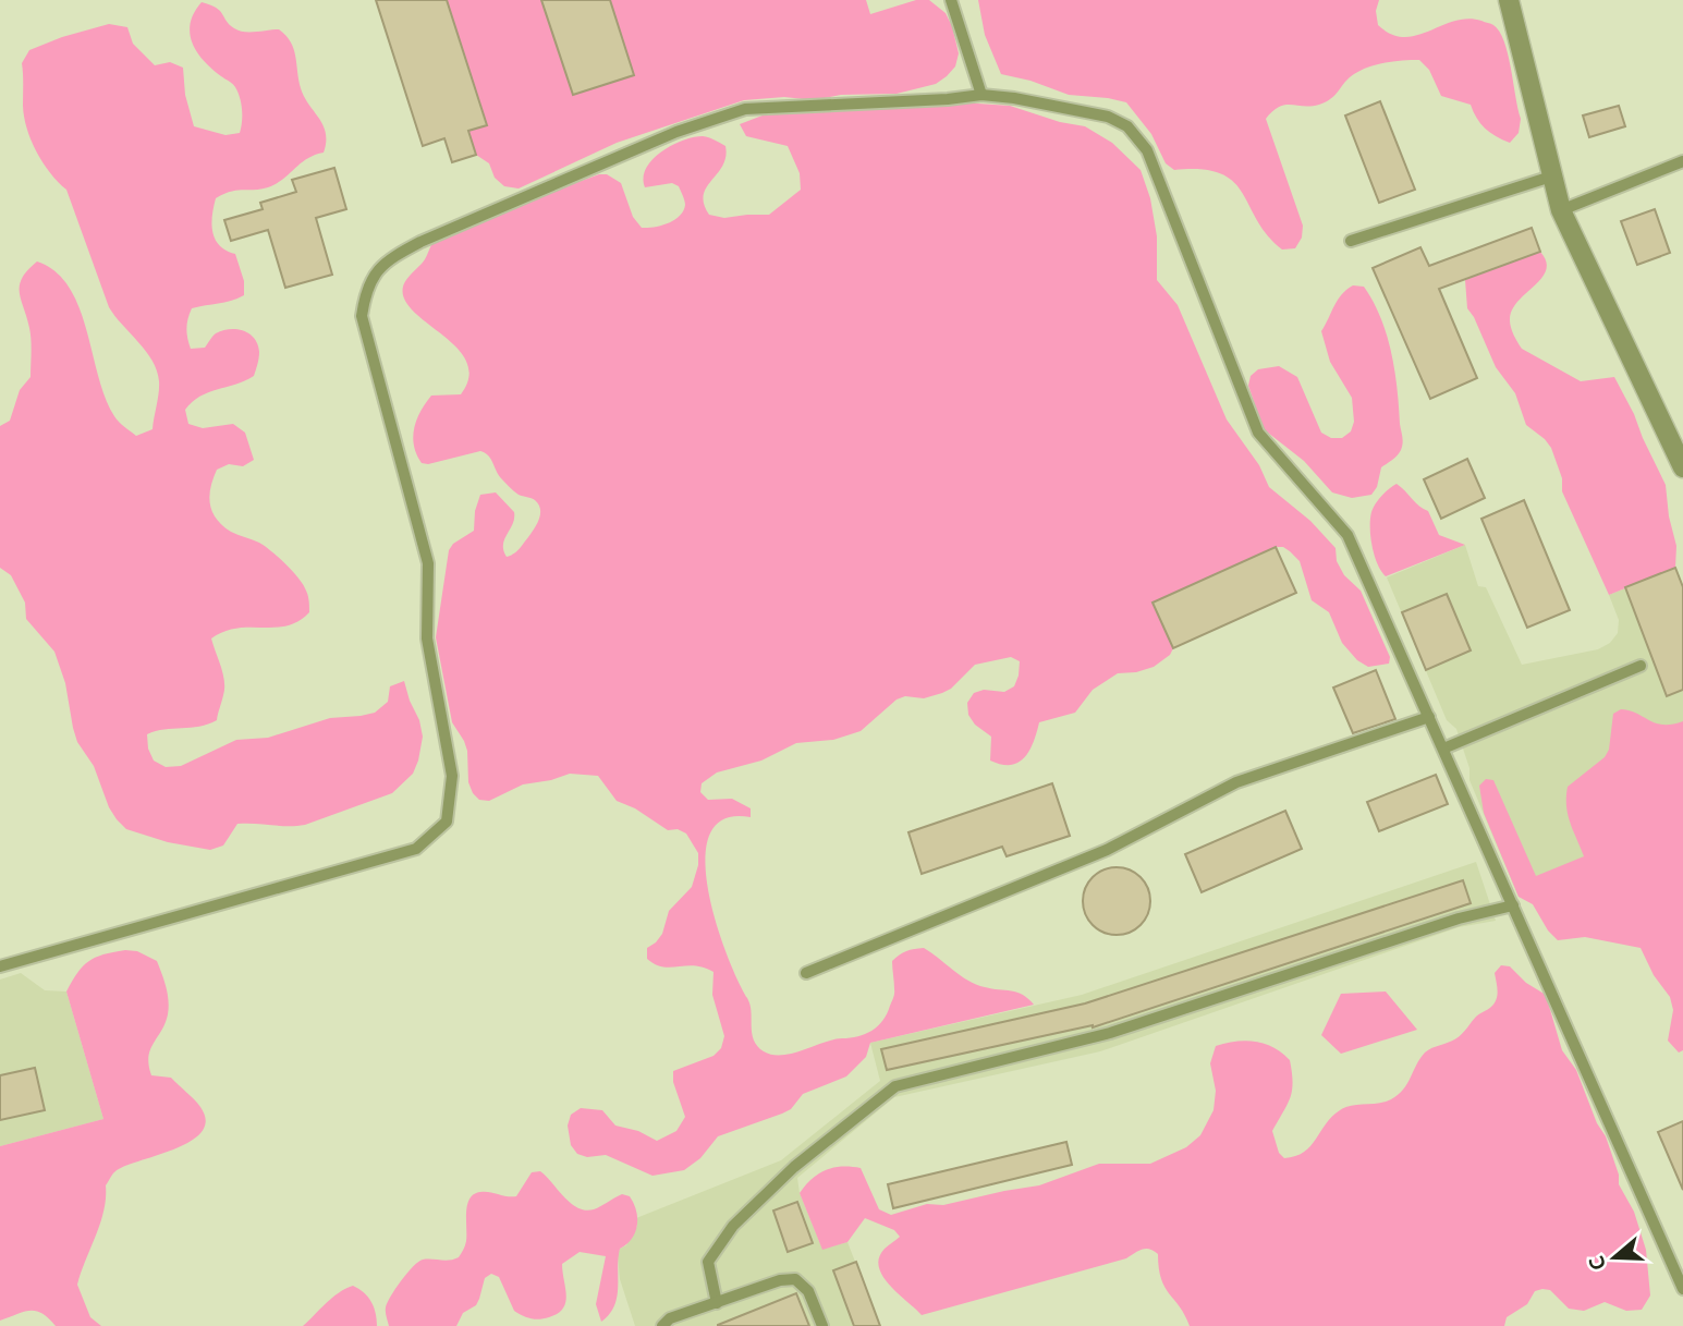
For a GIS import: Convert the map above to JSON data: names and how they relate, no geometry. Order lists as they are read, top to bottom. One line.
{"north":"left"}
